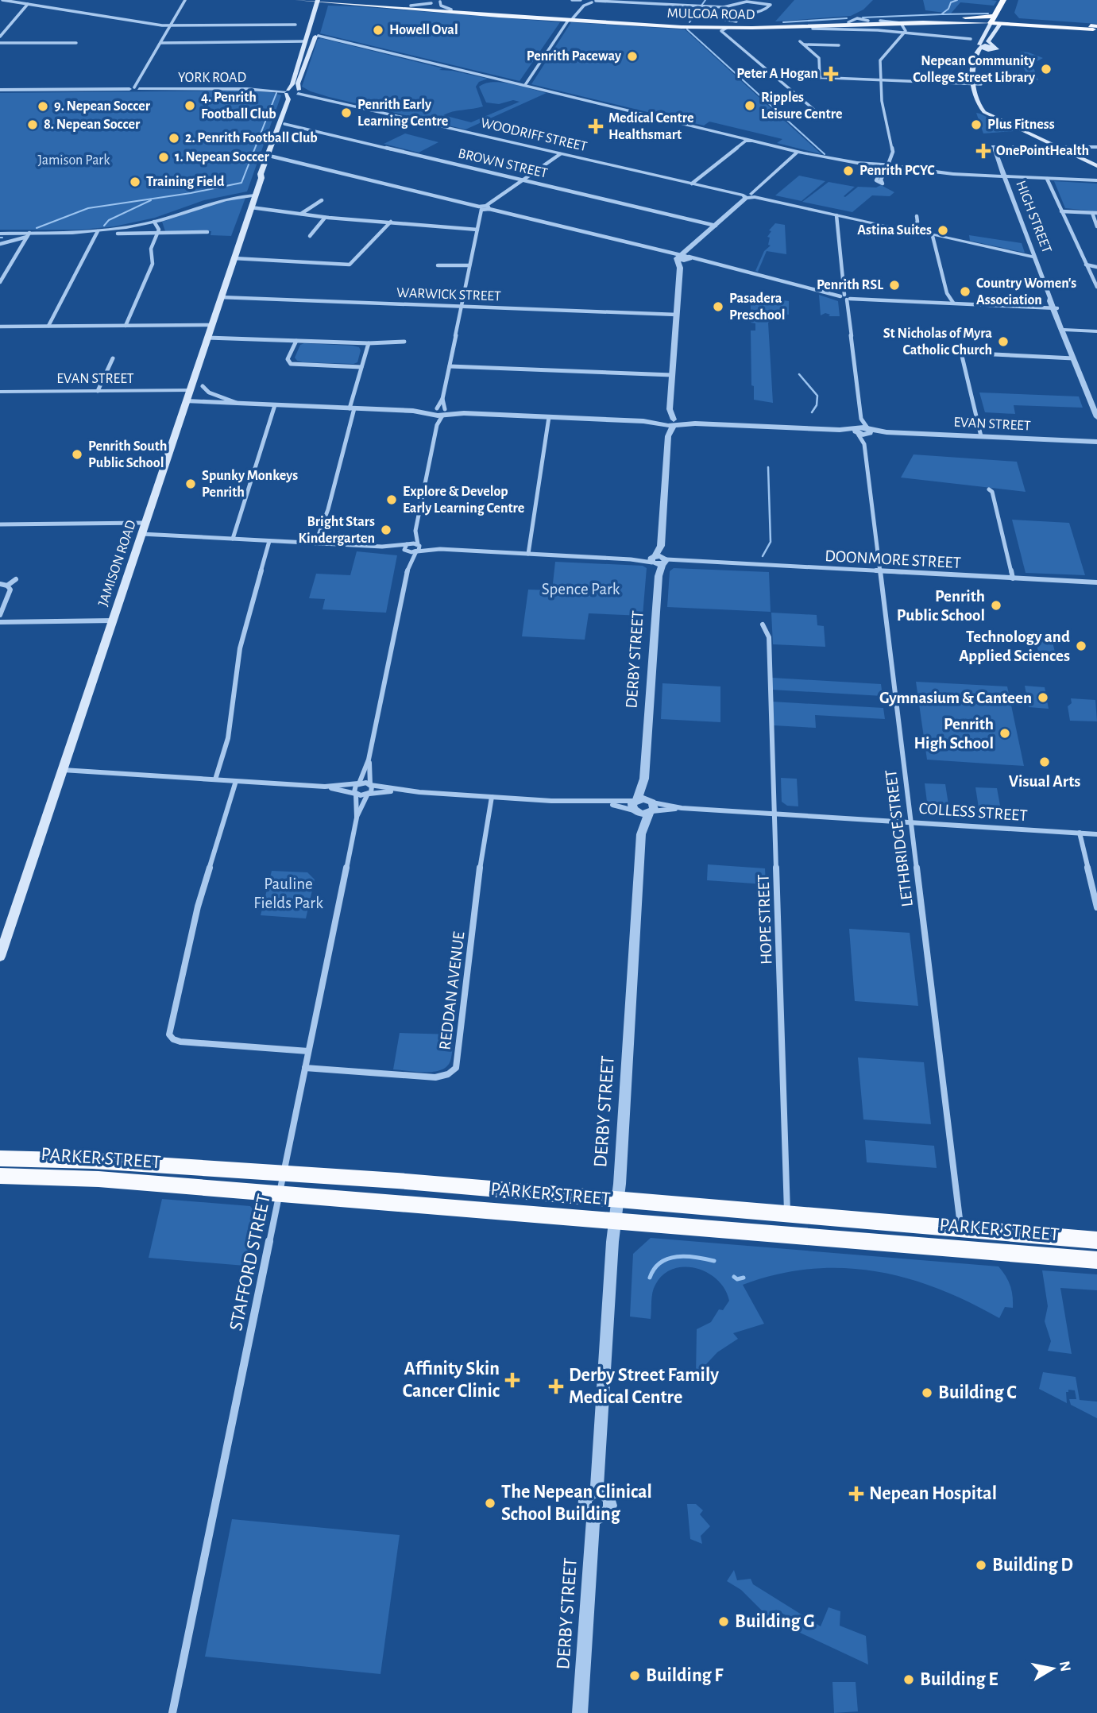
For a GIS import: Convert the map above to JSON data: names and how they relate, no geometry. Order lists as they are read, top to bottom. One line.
{"streets":{"highway":["PARKER STREET"],"main road":["MULGOA ROAD","JAMISON ROAD"],"street":["YORK ROAD","WOODRIFF STREET","BROWN STREET","HIGH STREET","WARWICK STREET","EVAN STREET","DOONMORE STREET","DERBY STREET","COLLESS STREET","LETHBRIDGE STREET","HOPE STREET","REDDAN AVENUE","STAFFORD STREET"]},"crossings":[["MULGOA ROAD","JAMISON ROAD"],["YORK ROAD","JAMISON ROAD"],["WOODRIFF STREET","JAMISON ROAD"],["BROWN STREET","JAMISON ROAD"],["WARWICK STREET","JAMISON ROAD"],["EVAN STREET","JAMISON ROAD"],["DOONMORE STREET","DERBY STREET"],["DOONMORE STREET","LETHBRIDGE STREET"],["DERBY STREET","COLLESS STREET"],["DERBY STREET","PARKER STREET"],["COLLESS STREET","LETHBRIDGE STREET"],["COLLESS STREET","HOPE STREET"],["LETHBRIDGE STREET","PARKER STREET"],["HOPE STREET","PARKER STREET"],["REDDAN AVENUE","STAFFORD STREET"],["PARKER STREET","STAFFORD STREET"]],"parks":["Jamison Park","Spence Park","Pauline Fields Park"],"places":{"other":["Howell Oval","Penrith Paceway","Nepean Community College Street Library","4. Penrith Football Club","Ripples Leisure Centre","9. Nepean Soccer","Penrith Early Learning Centre","8. Nepean Soccer","Plus Fitness","2. Penrith Football Club","1. Nepean Soccer","Penrith PCYC","Training Field","Astina Suites","Penrith RSL","Country Women's Association","Pasadera Preschool","St Nicholas of Myra Catholic Church","Penrith South Public School","Spunky Monkeys Penrith","Explore & Develop Early Learning Centre","Bright Stars Kindergarten","Penrith Public School","Technology and Applied Sciences","Gymnasium & Canteen","Penrith High School","Visual Arts","Building C","The Nepean Clinical School Building","Building D","Building G","Building F","Building E"],"health":["Peter A Hogan","Medical Centre Healthsmart","OnePointHealth","Affinity Skin Cancer Clinic","Derby Street Family Medical Centre","Nepean Hospital"]},"north":"right"}
